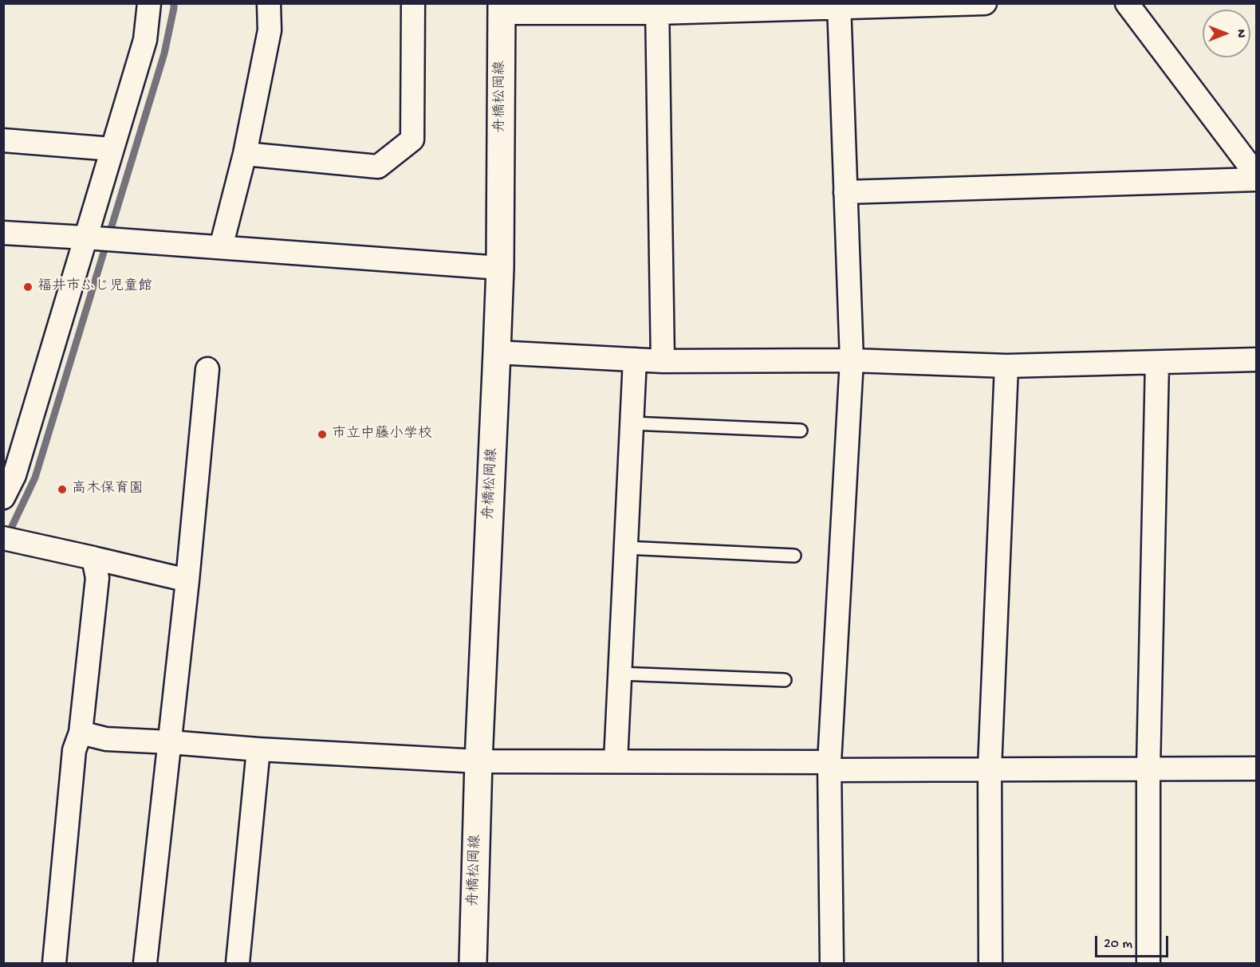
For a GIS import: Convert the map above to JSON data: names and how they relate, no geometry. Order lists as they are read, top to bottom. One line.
{"streets":{"main road":["舟橋松岡線"]},"places":["福井市ふじ児童館","市立中藤小学校","高木保育園"],"scale_bar":"20 m","north":"right"}
